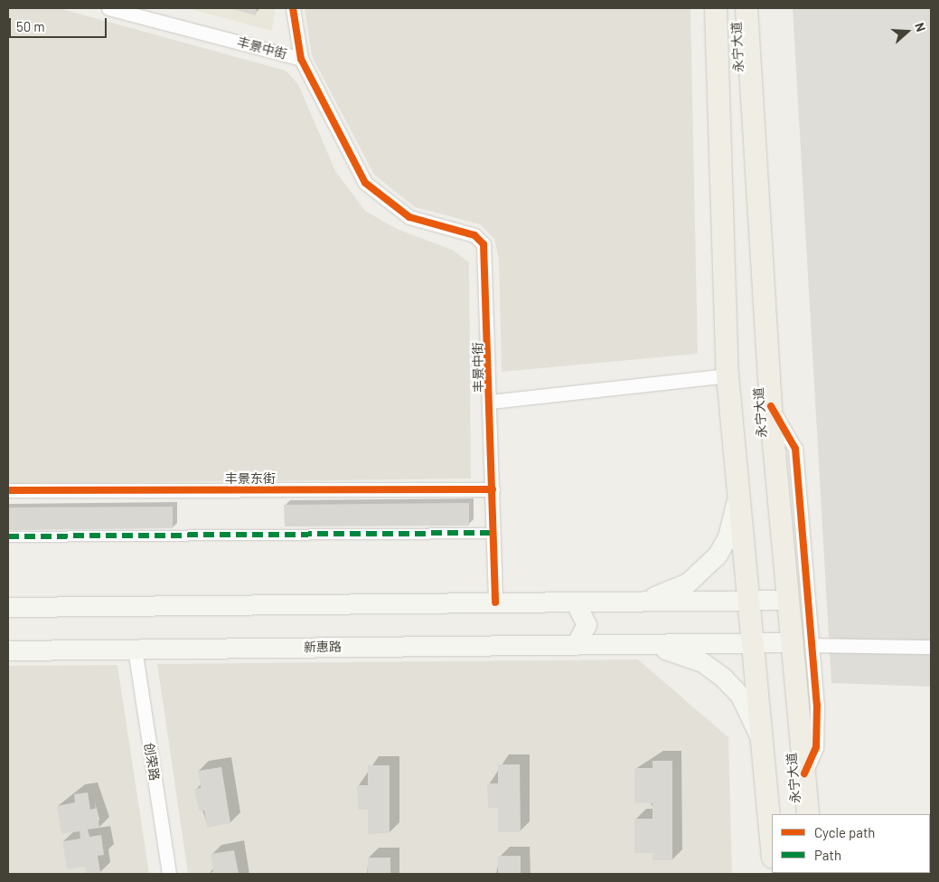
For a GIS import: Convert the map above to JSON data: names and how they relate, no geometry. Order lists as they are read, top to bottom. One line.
{"streets":{"main road":["永宁大道","新惠路"],"street":["丰景中街","丰景东街","创荣路"]},"crossings":[["丰景中街","丰景东街"],["新惠路","创荣路"]],"legend":["Cycle path","Path"],"scale_bar":"50 m","north":"right"}
